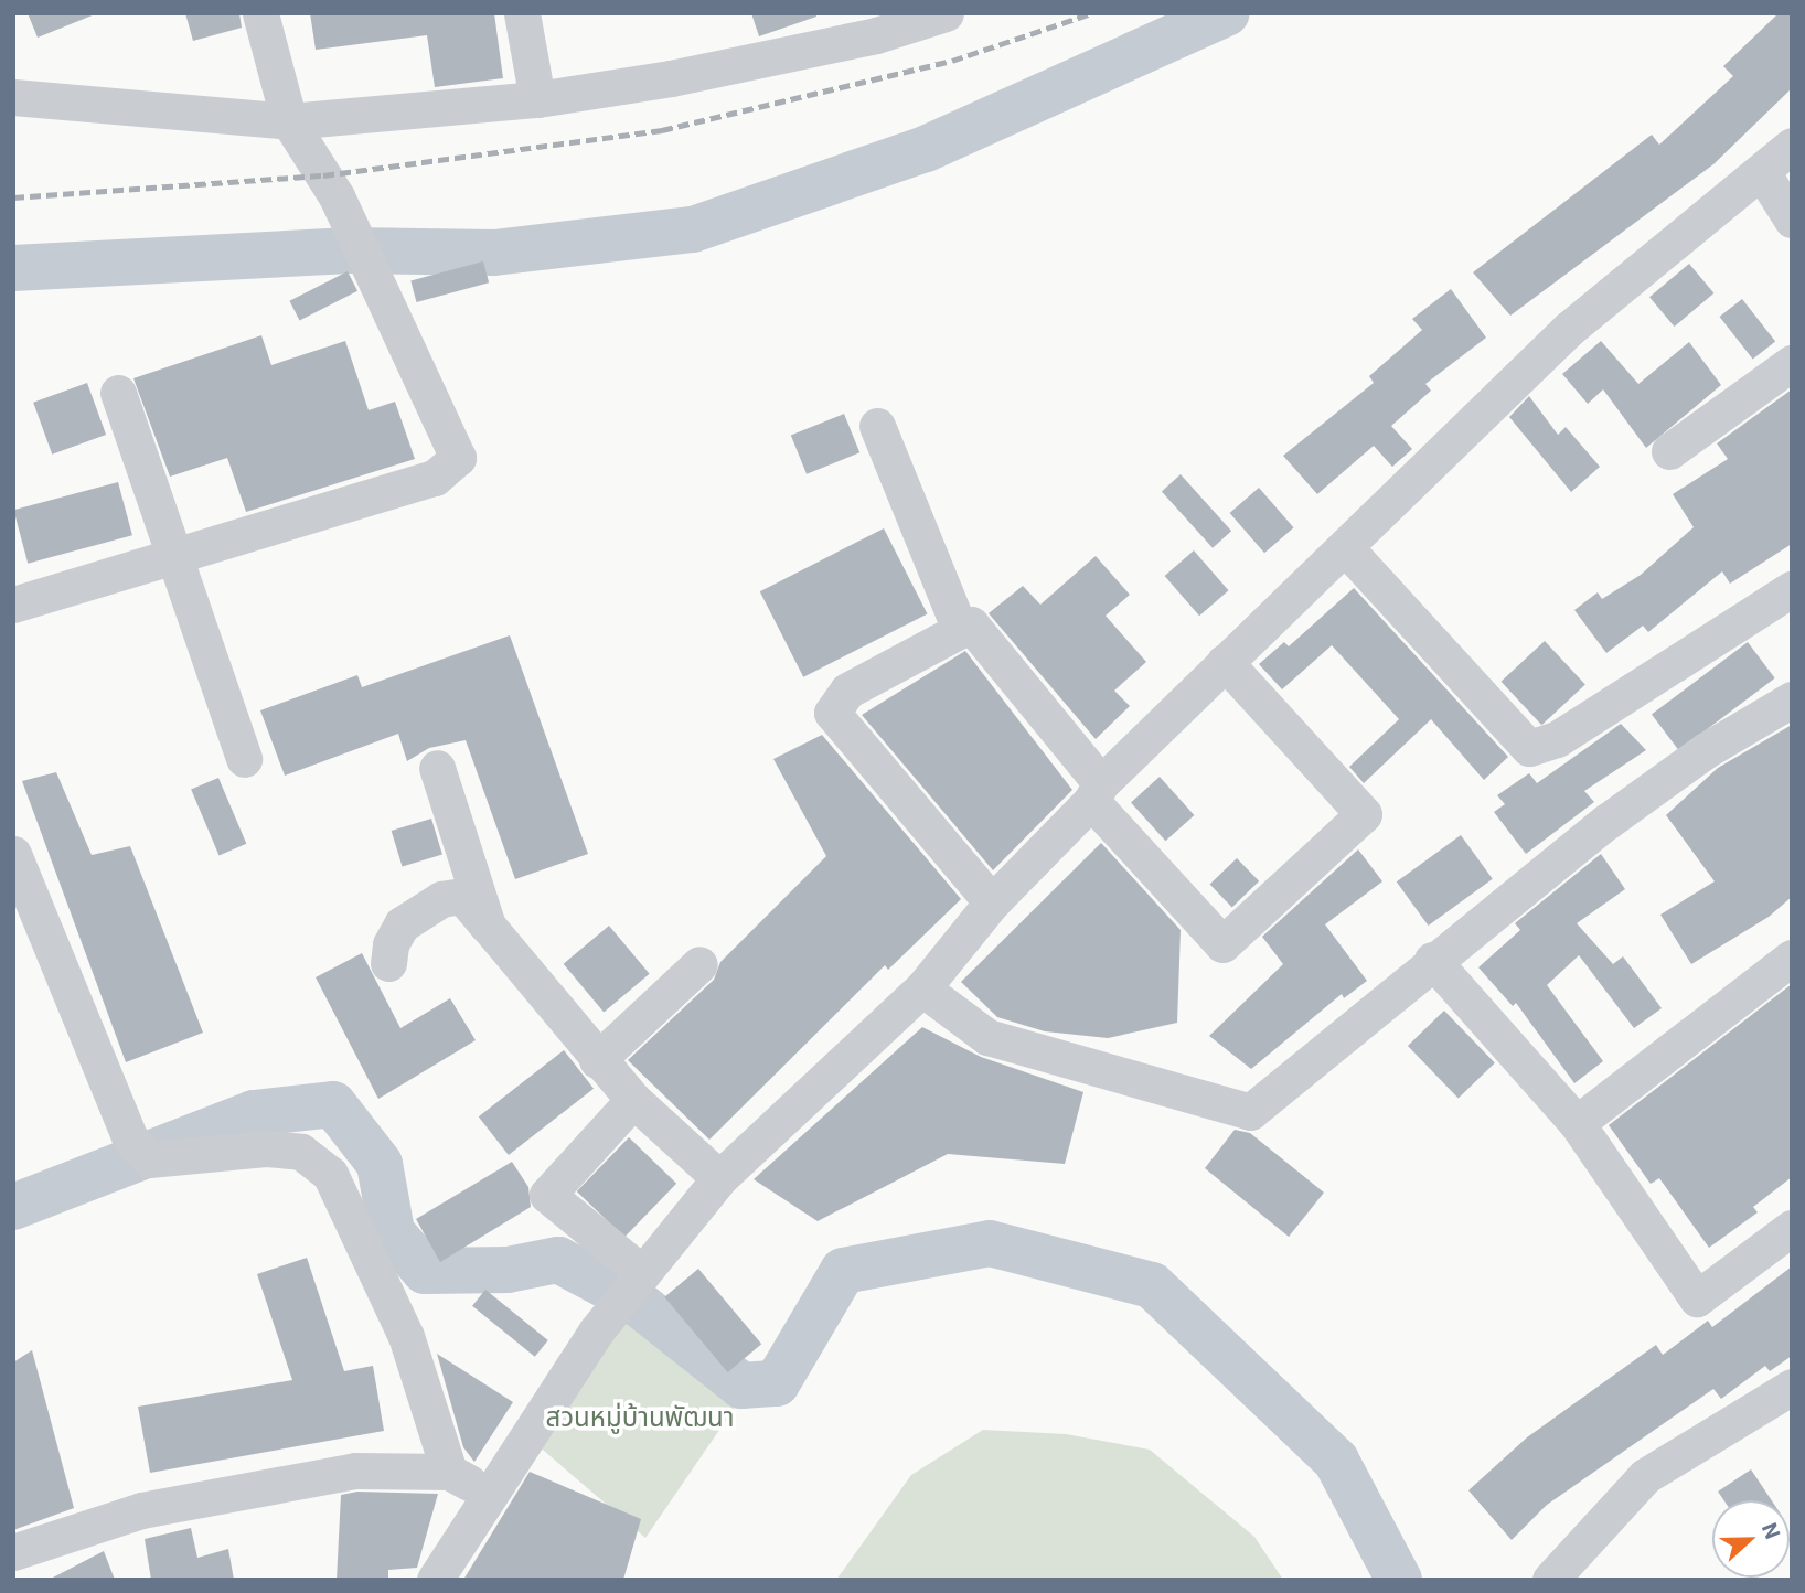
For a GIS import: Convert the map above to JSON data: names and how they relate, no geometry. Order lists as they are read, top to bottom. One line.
{"parks":["สวนหมู่บ้านพัฒนา"],"north":"right"}
